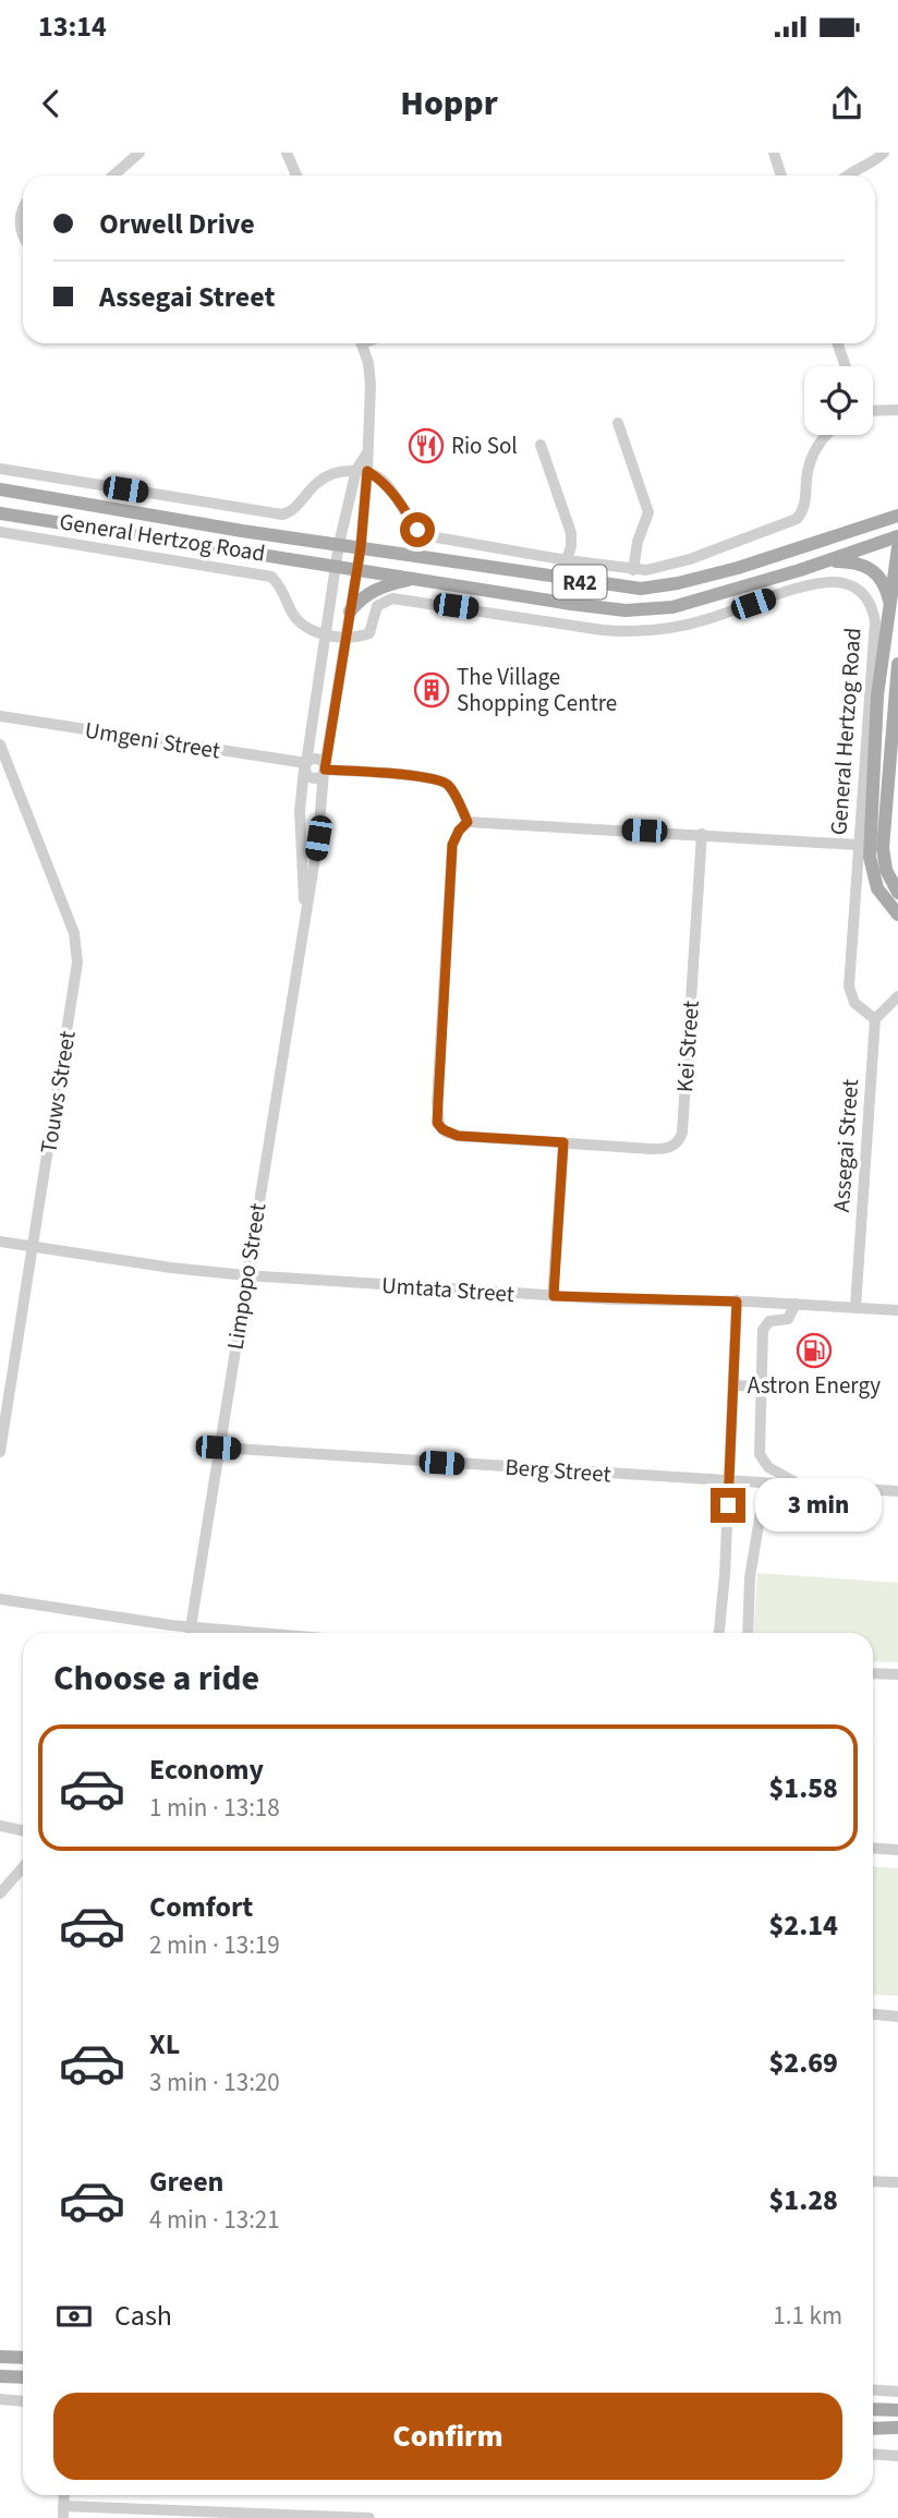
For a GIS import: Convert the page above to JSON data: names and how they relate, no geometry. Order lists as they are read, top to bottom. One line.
{"streets":{"main road":["General Hertzog Road","R42"],"street":["Umgeni Street","Kei Street","Touws Street","Assegai Street","Limpopo Street","Umtata Street","Berg Street"]},"crossings":[["General Hertzog Road","Assegai Street"],["General Hertzog Road","Limpopo Street"],["Umgeni Street","Limpopo Street"],["Touws Street","Umtata Street"],["Assegai Street","Umtata Street"],["Limpopo Street","Umtata Street"],["Limpopo Street","Berg Street"]],"places":{"restaurant":["Rio Sol"],"building":["The Village Shopping Centre"],"fuel station":["Astron Energy"]},"page":{"status":"13:14","header":"Hoppr","banner":["Orwell Drive","Assegai Street"],"bubble":"3 min","heading":"Choose a ride","list":[{"name":"Economy","note":"1 min · 13:18","value":"$1.58"},{"name":"Comfort","note":"2 min · 13:19","value":"$2.14"},{"name":"XL","note":"3 min · 13:20","value":"$2.69"},{"name":"Green","note":"4 min · 13:21","value":"$1.28"}],"pay":["Cash","1.1 km"],"buttons":"Confirm"}}
